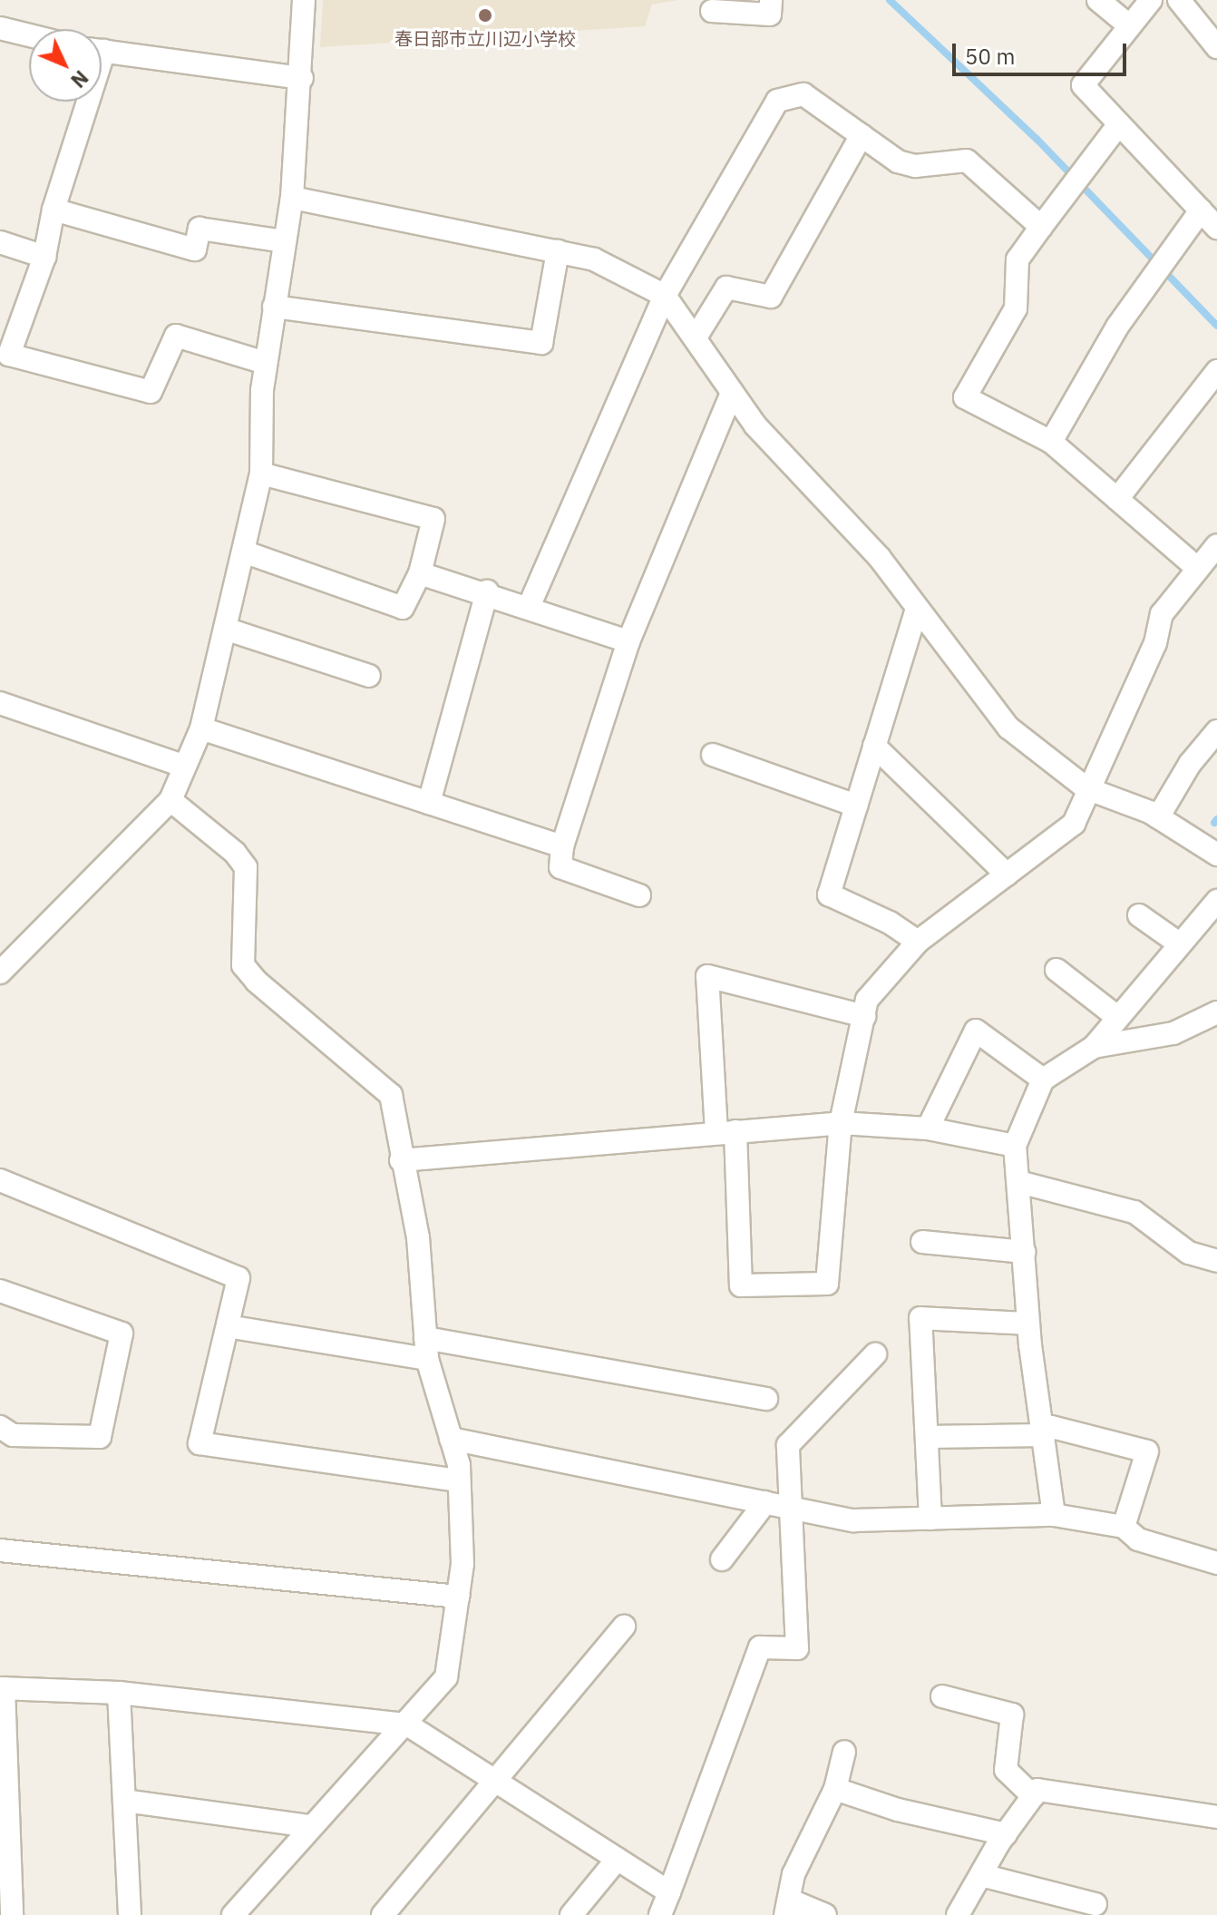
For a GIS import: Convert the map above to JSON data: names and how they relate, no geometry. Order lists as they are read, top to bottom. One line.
{"places":["春日部市立川辺小学校"],"scale_bar":"50 m","north":"bottom right"}
